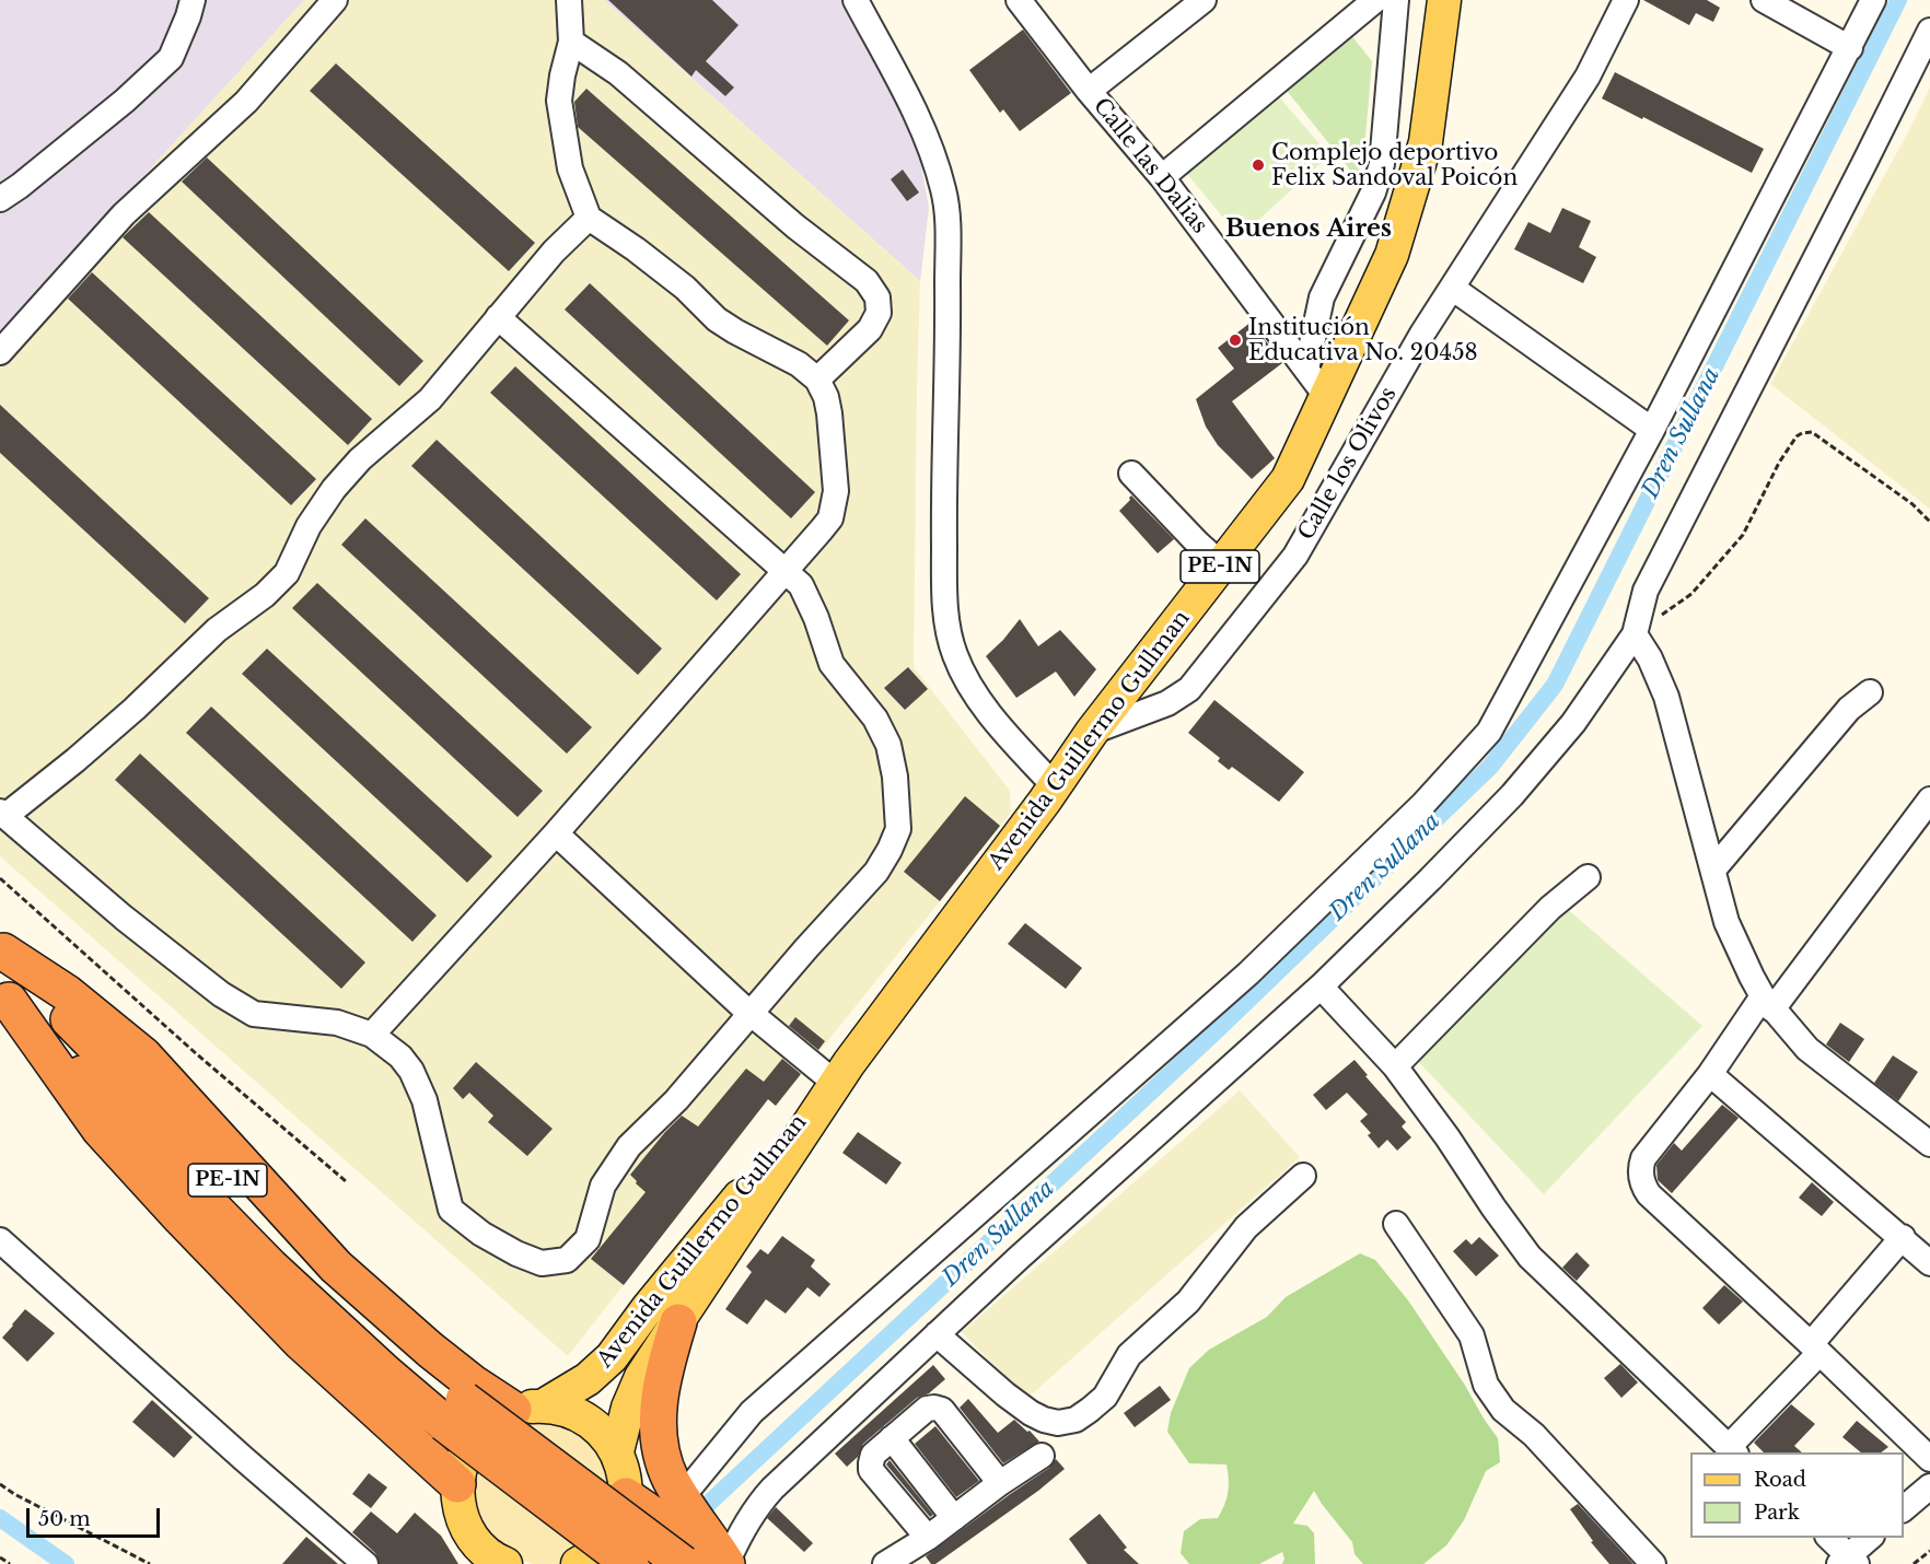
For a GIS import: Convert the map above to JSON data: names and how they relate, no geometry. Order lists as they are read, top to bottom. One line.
{"streets":{"highway":["PE-1N"],"main road":["Avenida Guillermo Gullman"],"street":["Calle las Dalias","Calle los Olivos"]},"crossings":[["Calle las Dalias","Avenida Guillermo Gullman"],["Calle los Olivos","Avenida Guillermo Gullman"],["PE-1N","Avenida Guillermo Gullman"]],"districts":["Buenos Aires"],"water":["Dren Sullana"],"places":["Complejo deportivo Felix Sandoval Poicón","Institución Educativa No. 20458"],"legend":["Road","Park"],"scale_bar":"50 m"}
